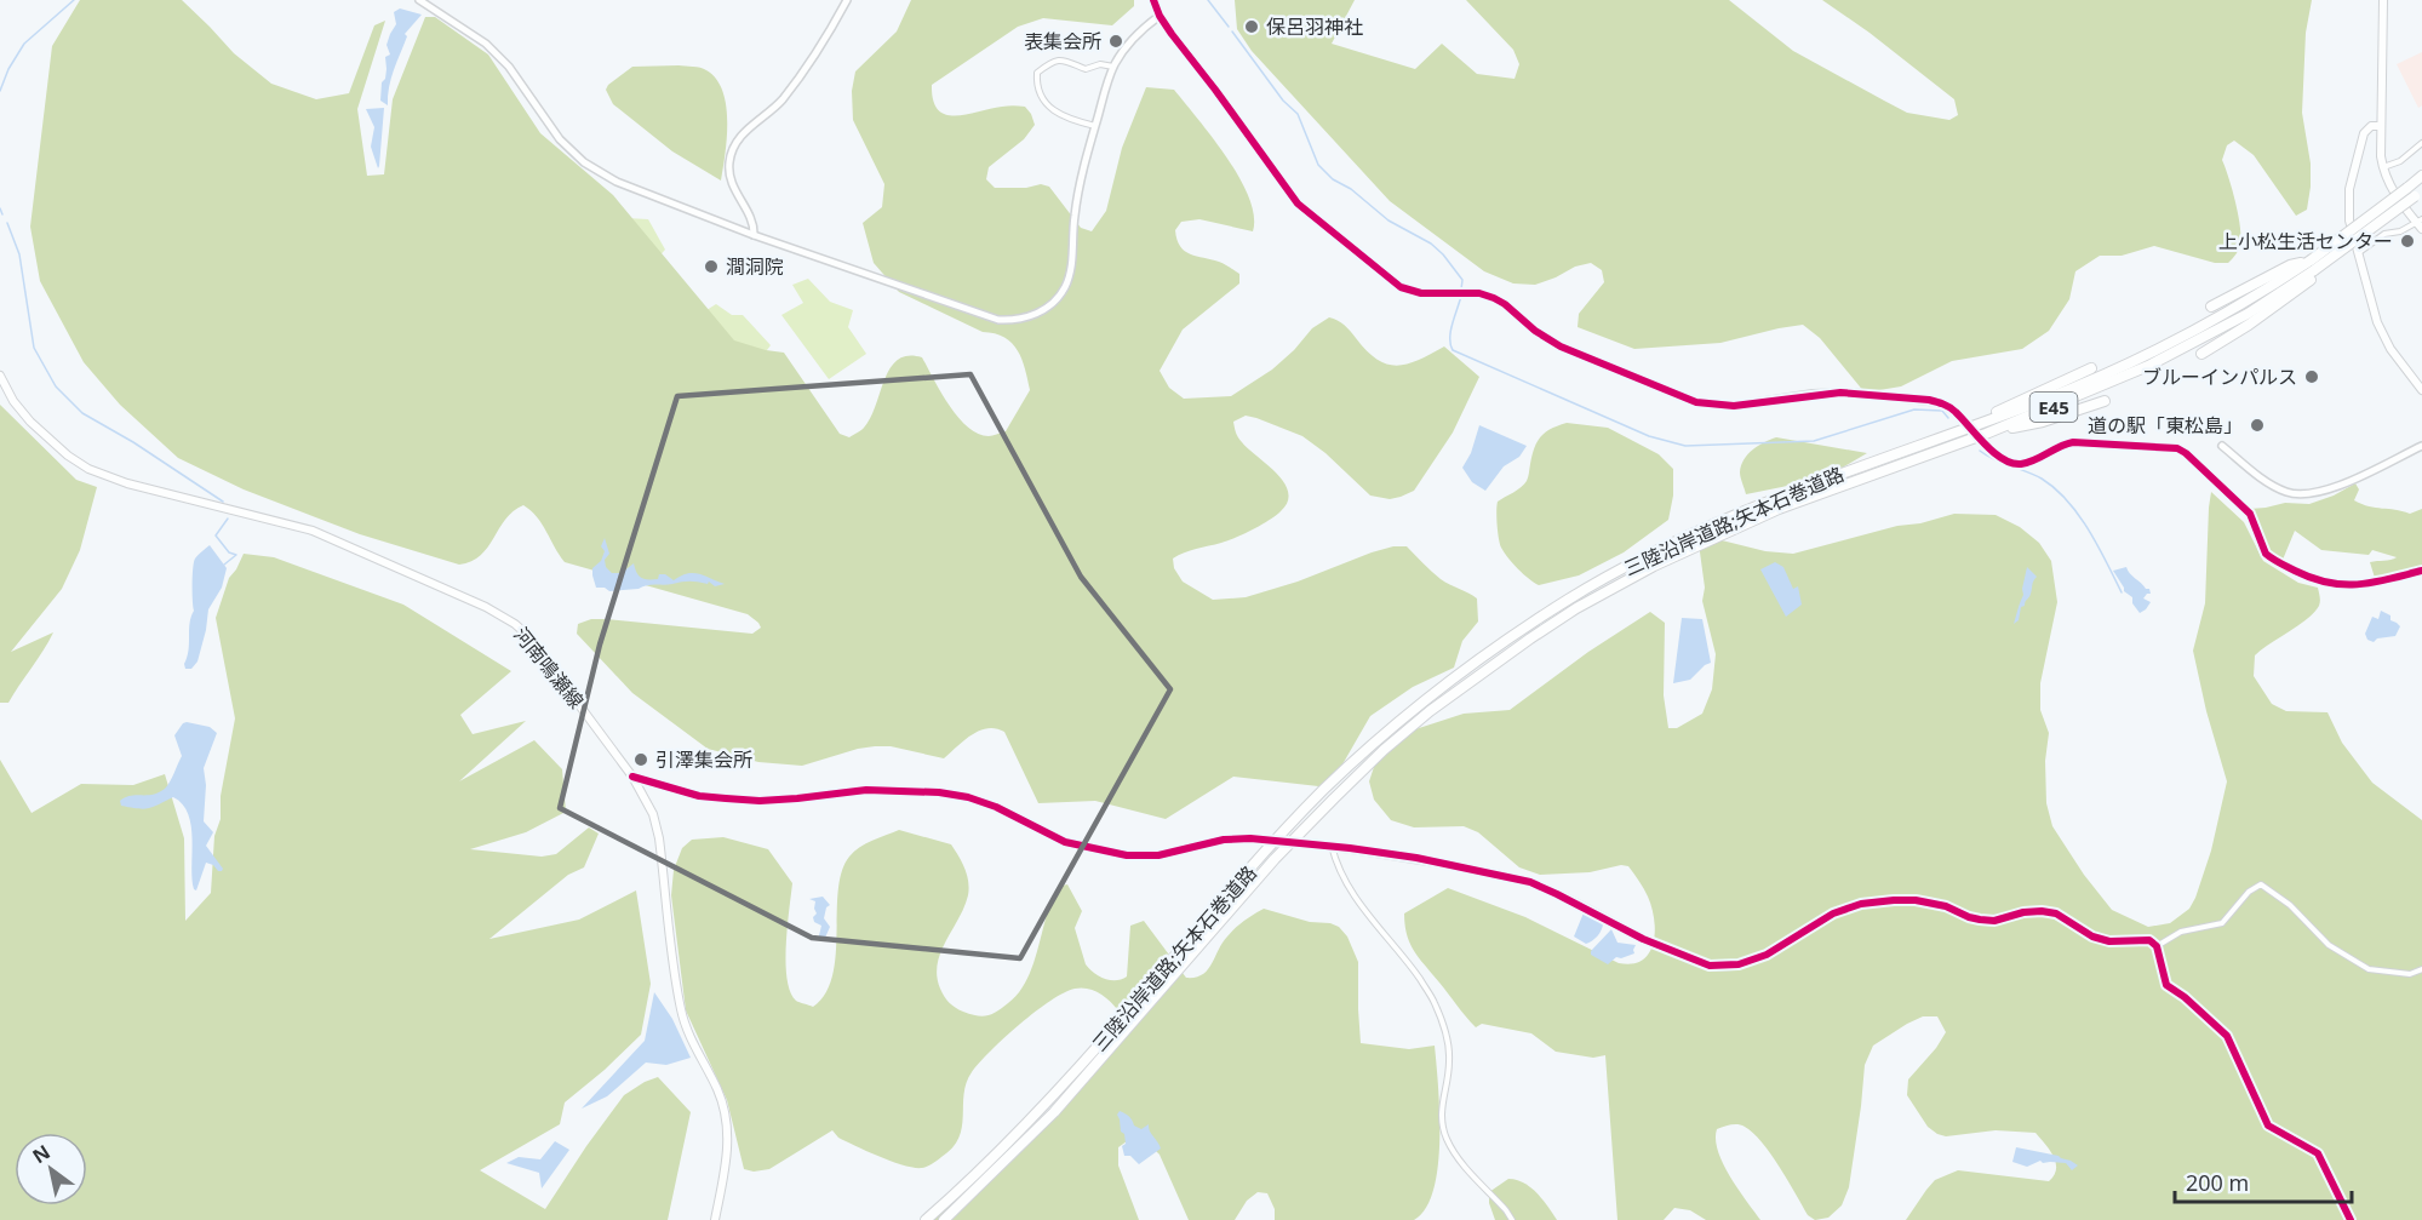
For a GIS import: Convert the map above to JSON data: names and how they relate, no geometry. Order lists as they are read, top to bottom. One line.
{"streets":{"highway":["E45","三陸沿岸道路;矢本石巻道路"],"main road":["河南鳴瀬線"]},"places":["保呂羽神社","表集会所","上小松生活センター","澗洞院","ブルーインパルス","道の駅「東松島」","引澤集会所"],"scale_bar":"200 m","north":"top left"}
